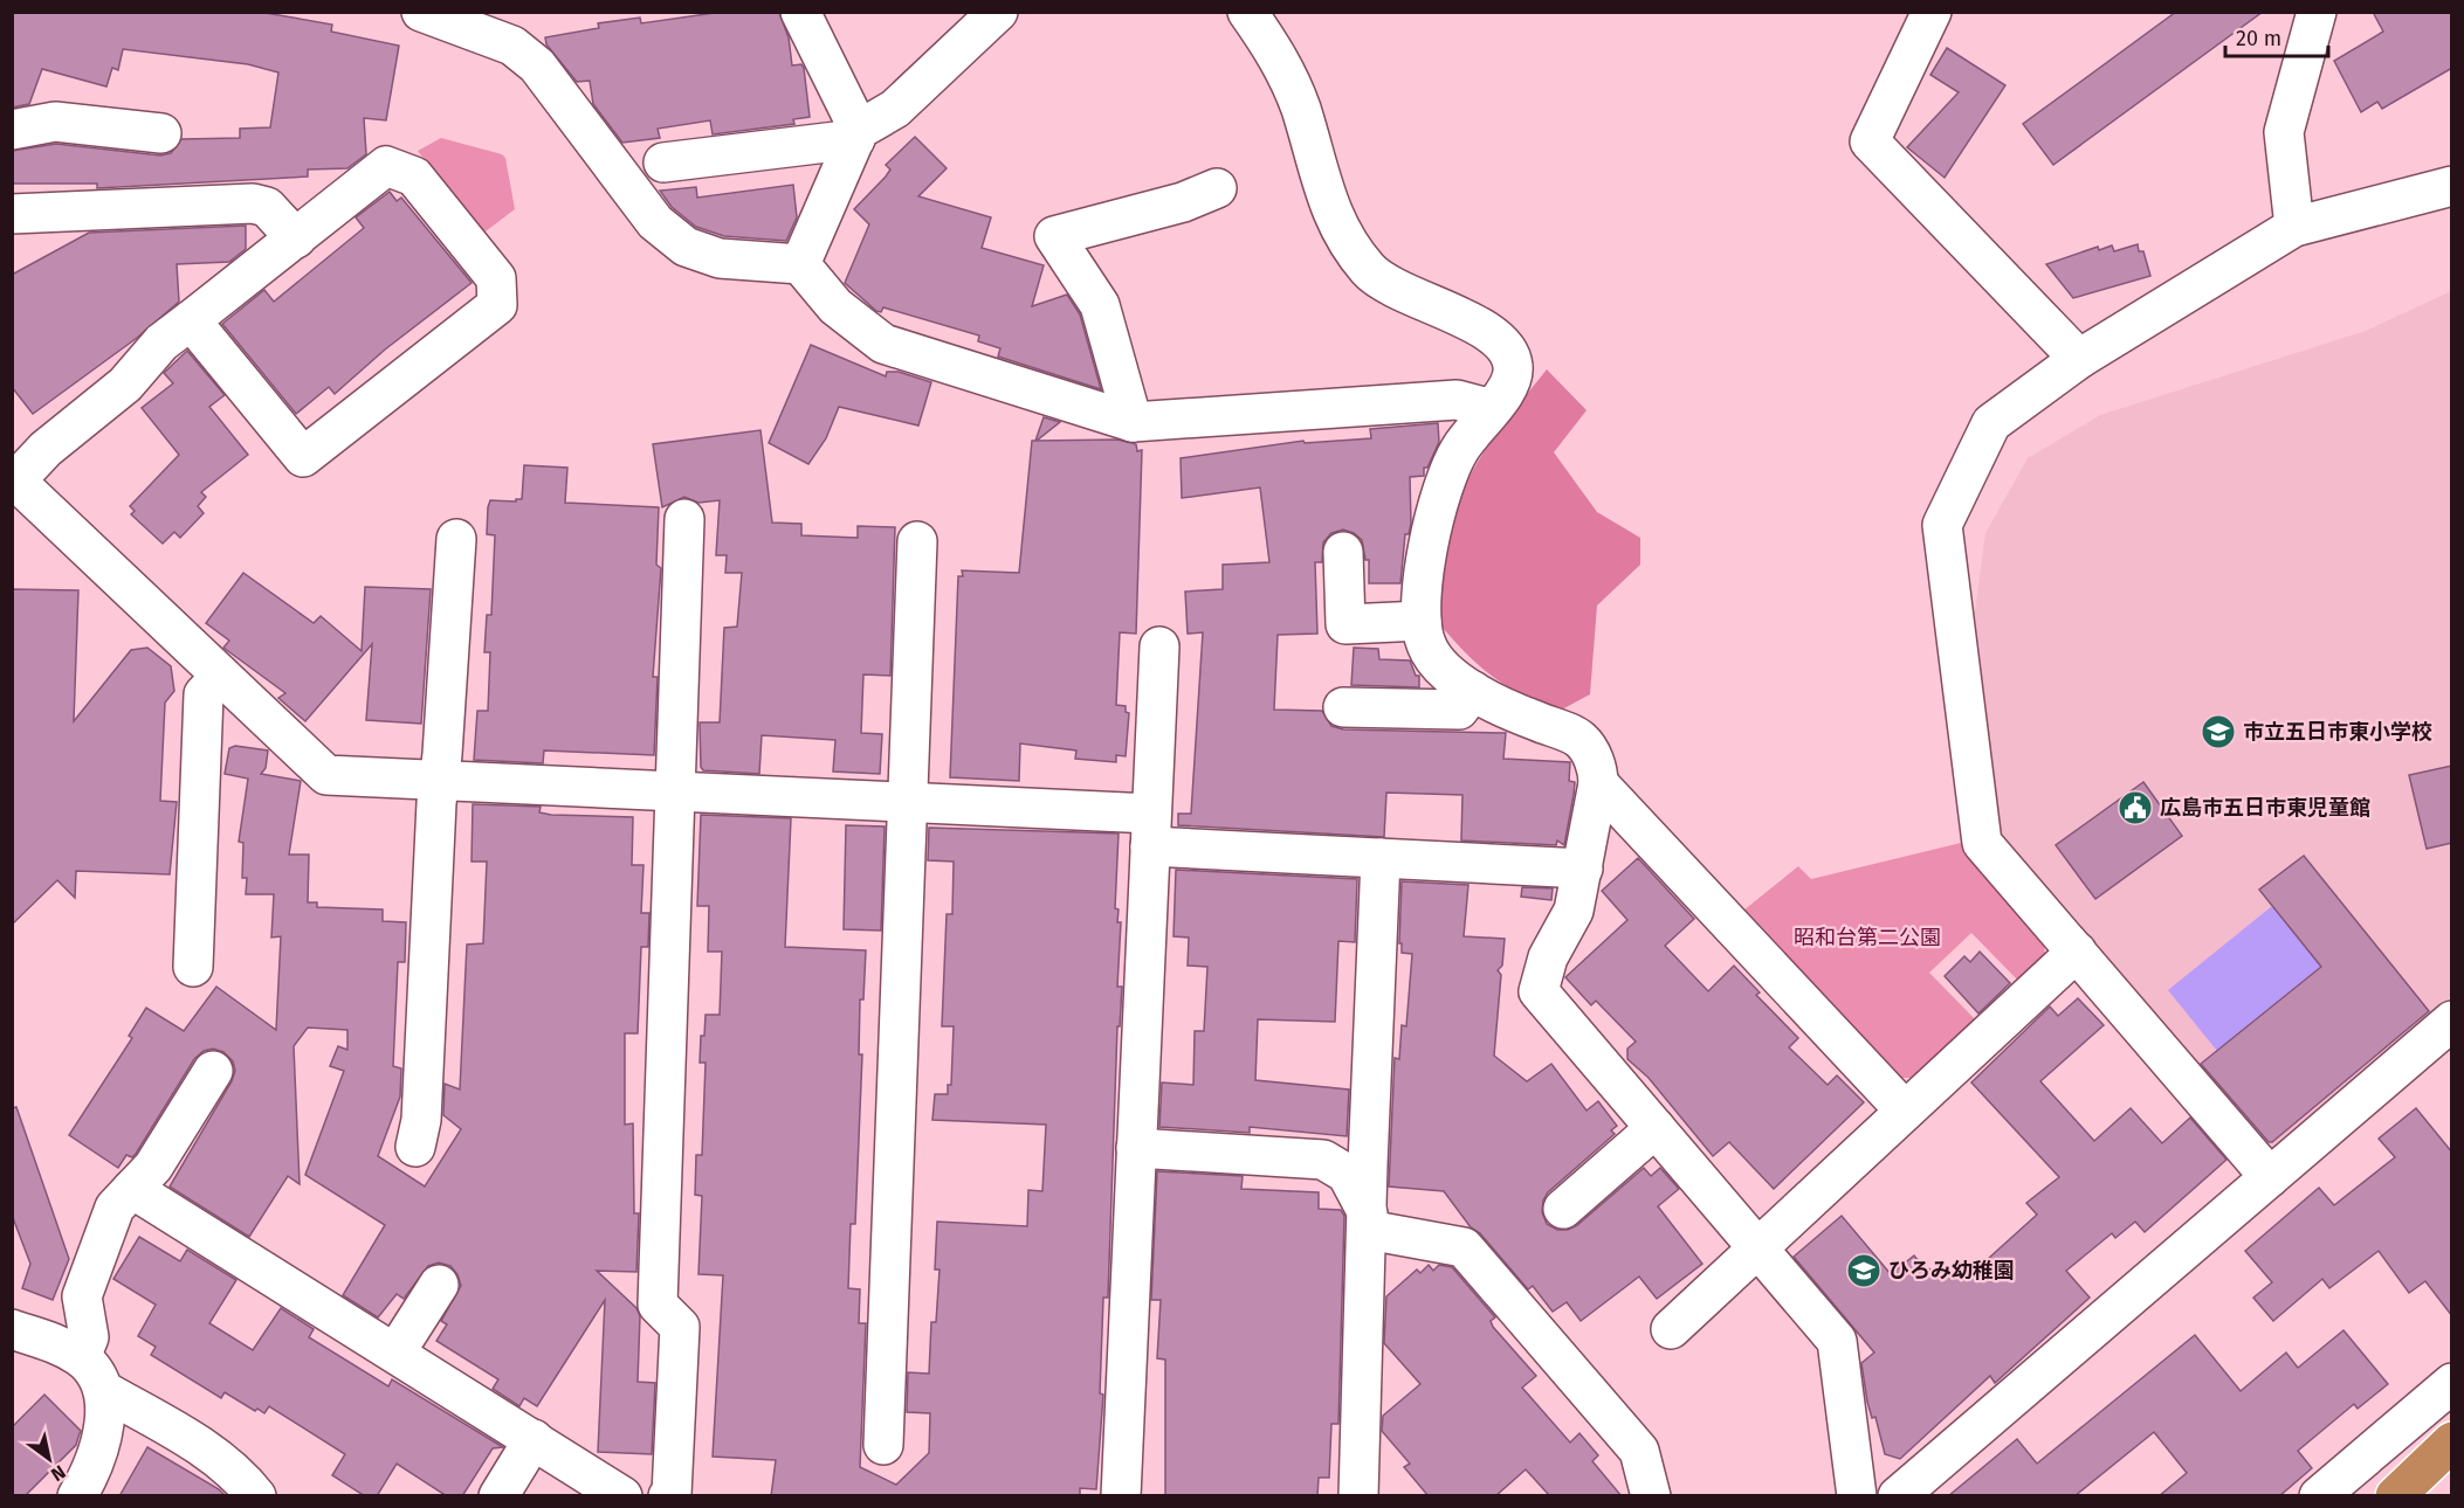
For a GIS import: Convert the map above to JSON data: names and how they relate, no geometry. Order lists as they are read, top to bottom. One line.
{"parks":["昭和台第二公園"],"places":{"school or university":["市立五日市東小学校","ひろみ幼稚園"],"public building":["広島市五日市東児童館"]},"scale_bar":"20 m","north":"bottom right"}
